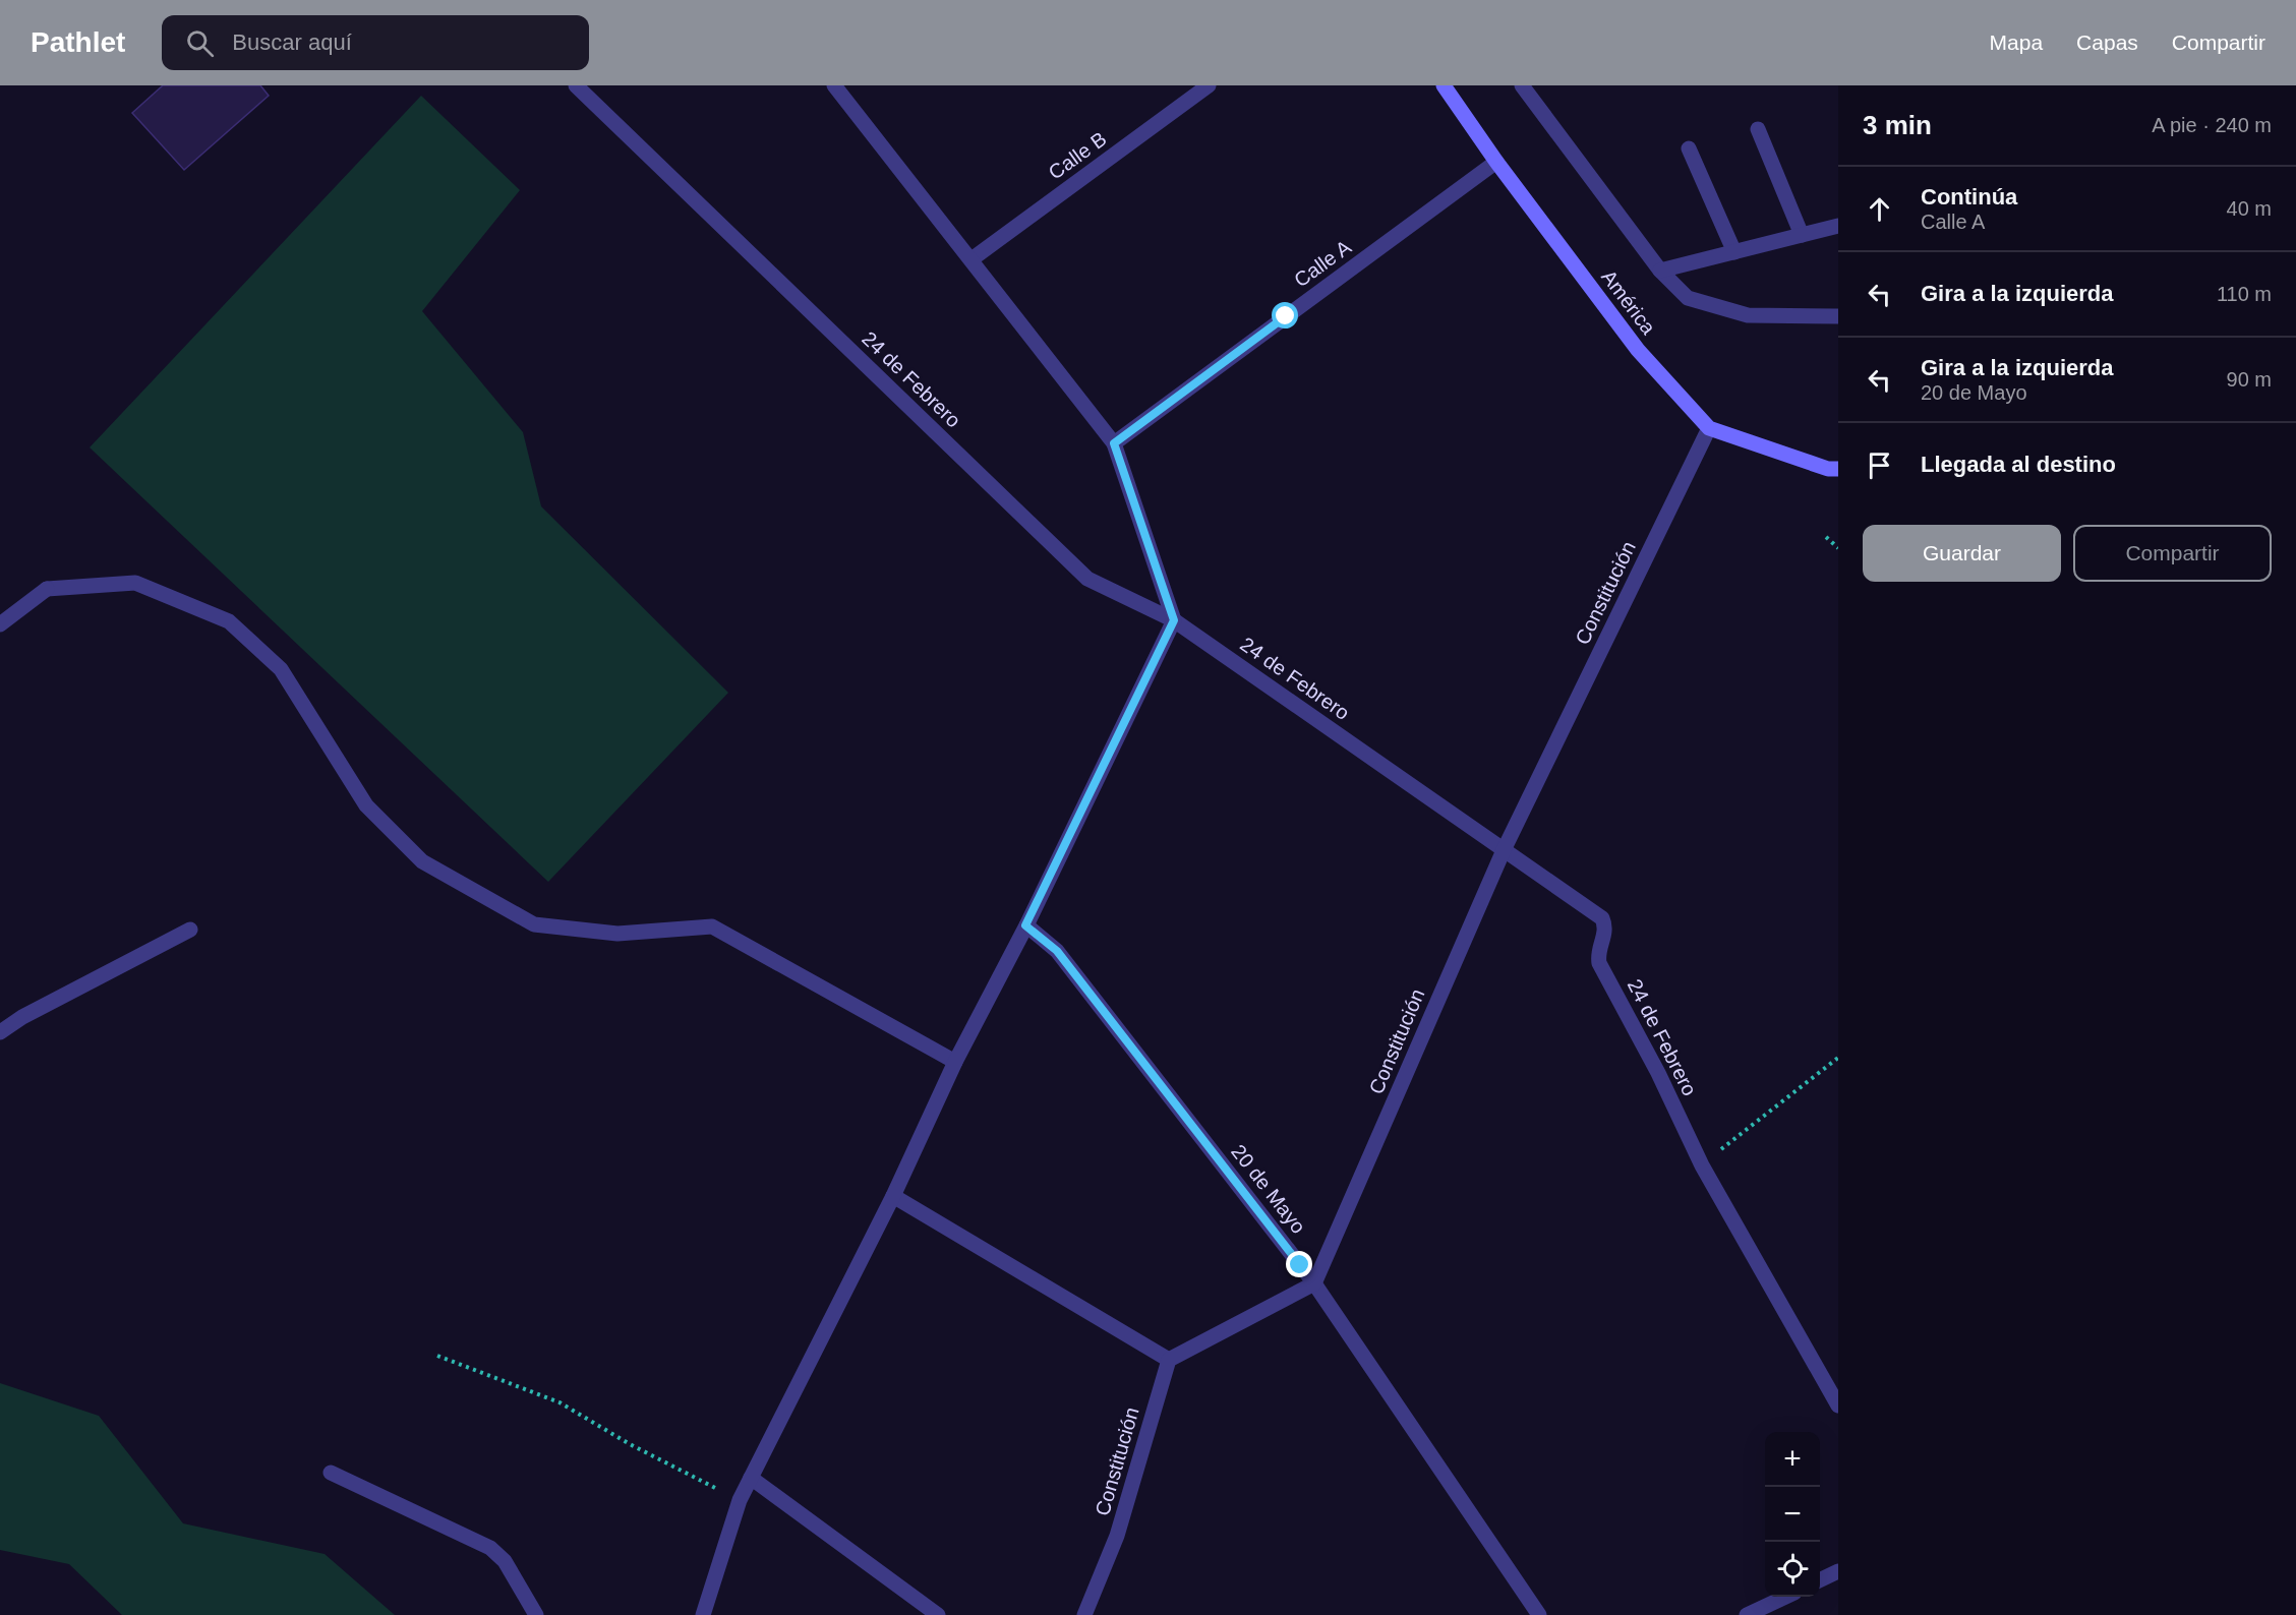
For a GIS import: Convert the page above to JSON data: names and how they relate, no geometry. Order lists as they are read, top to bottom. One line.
{"streets":{"street":["Calle B","Calle A","América","24 de Febrero","Constitución","20 de Mayo"]},"crossings":[["Calle A","América"],["América","Constitución"],["24 de Febrero","Constitución"],["Constitución","20 de Mayo"]],"page":{"header":"Pathlet","search":"Buscar aquí","nav":["Mapa","Capas","Compartir"],"heading":["3 min","A pie · 240 m"],"list":[["Continúa","Calle A","40 m"],["Gira a la izquierda","110 m"],["Gira a la izquierda","20 de Mayo","90 m"],"Llegada al destino"],"buttons":["Guardar","Compartir"],"map_buttons":["+","−"]}}
